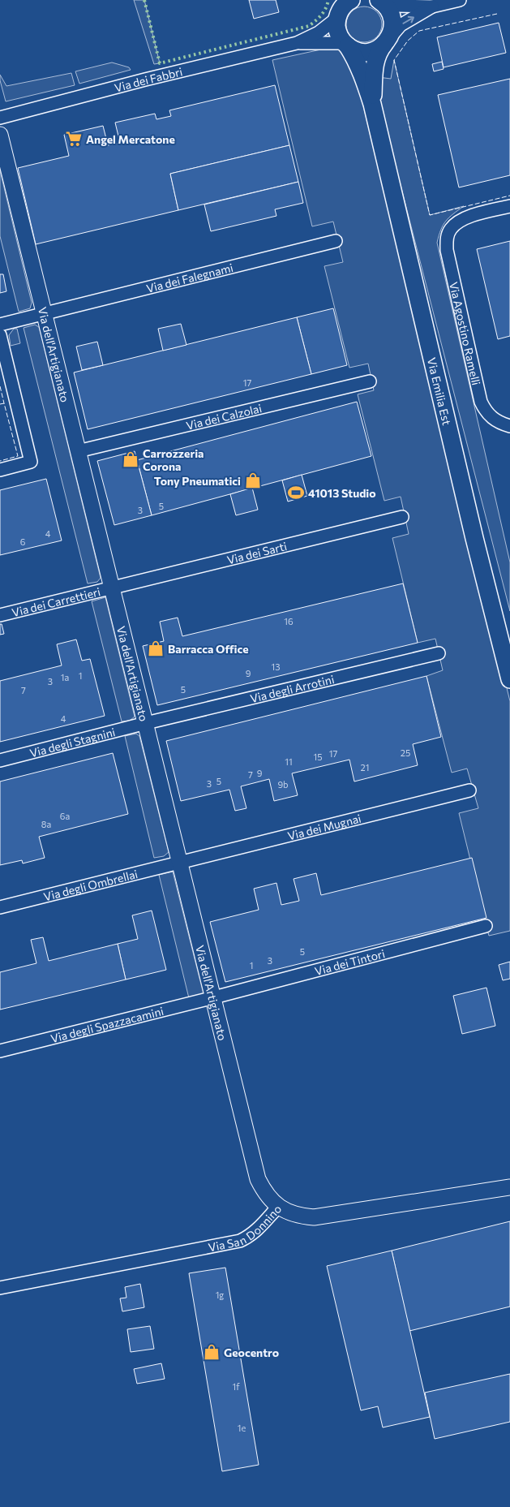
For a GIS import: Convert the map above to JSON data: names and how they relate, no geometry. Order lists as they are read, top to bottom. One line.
{"streets":{"main road":["Via Emilia Est"],"street":["Via dei Fabbri","Via dei Falegnami","Via Agostino Ramelli","Via dell'Artigianato","Via dei Calzolai","Via dei Sarti","Via dei Carrettieri","Via degli Arrotini","Via degli Stagnini","Via dei Mugnai","Via degli Ombrellai","Via dei Tintori","Via degli Spazzacamini","Via San Donnino"]},"crossings":[["Via dei Fabbri","Via Emilia Est"],["Via dei Falegnami","Via dell'Artigianato"],["Via dell'Artigianato","Via dei Calzolai"],["Via dell'Artigianato","Via dei Sarti"],["Via dell'Artigianato","Via dei Carrettieri"],["Via dell'Artigianato","Via degli Arrotini"],["Via dell'Artigianato","Via degli Stagnini"],["Via dell'Artigianato","Via dei Mugnai"],["Via dell'Artigianato","Via degli Ombrellai"],["Via dell'Artigianato","Via dei Tintori"],["Via dell'Artigianato","Via degli Spazzacamini"],["Via dell'Artigianato","Via San Donnino"],["Via dei Sarti","Via dei Carrettieri"],["Via degli Arrotini","Via degli Stagnini"],["Via dei Mugnai","Via degli Ombrellai"],["Via dei Tintori","Via degli Spazzacamini"]],"places":{"supermarket":["Angel Mercatone"],"shop":["Carrozzeria Corona","Tony Pneumatici","Barracca Office","Geocentro"],"sports":["41013 Studio"]},"house_numbers":["17","5","3","4","6","16","13","9","1","1a","3","5","7","4","25","17","15","11","21","9","7","5","3","9b","6a","8a","5","3","1","1g","1f","1e"]}
